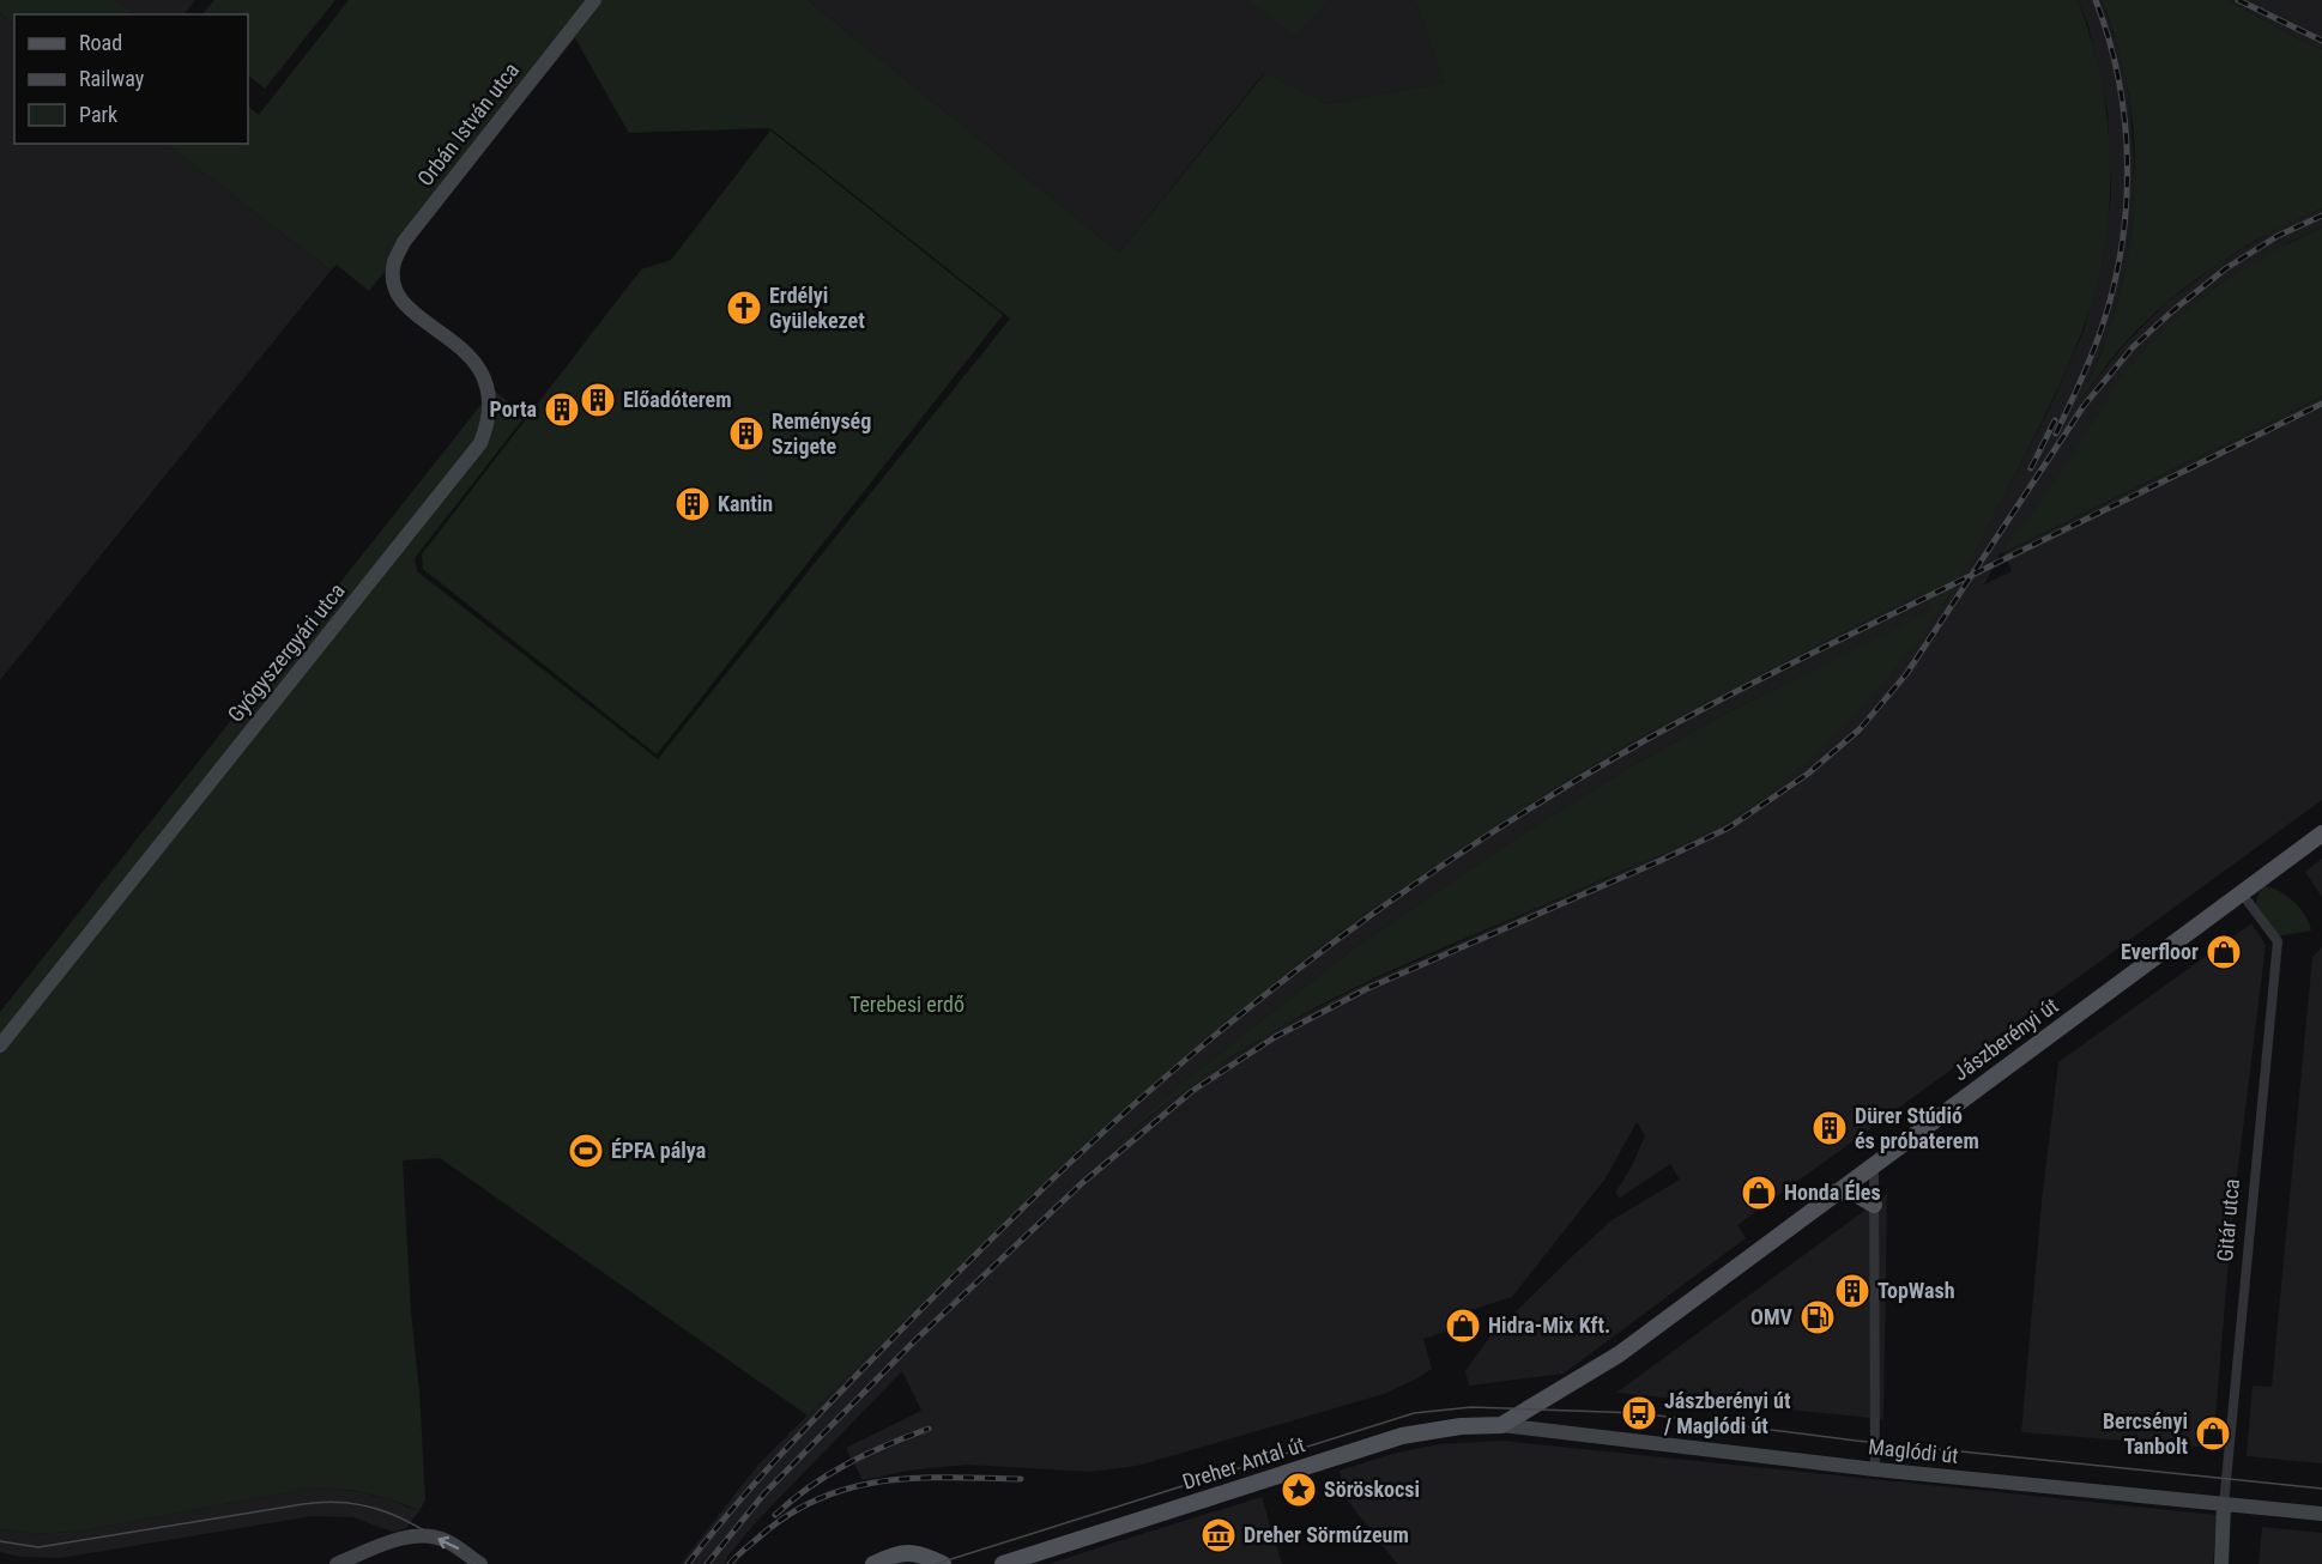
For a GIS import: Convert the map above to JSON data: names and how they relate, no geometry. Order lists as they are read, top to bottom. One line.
{"streets":{"main road":["Jászberényi út","Dreher Antal út"],"street":["Orbán István utca","Gyógyszergyári utca","Gitár utca","Maglódi út"]},"crossings":[["Orbán István utca","Gyógyszergyári utca"],["Jászberényi út","Gitár utca"],["Jászberényi út","Maglódi út"],["Jászberényi út","Dreher Antal út"],["Gitár utca","Maglódi út"],["Maglódi út","Dreher Antal út"]],"parks":["Terebesi erdő"],"places":{"church":["Erdélyi Gyülekezet"],"building":["Előadóterem","Porta","Reménység Szigete","Kantin","Dürer Stúdió és próbaterem","TopWash"],"shop":["Everfloor","Honda Éles","Hidra-Mix Kft.","Bercsényi Tanbolt"],"sports":["ÉPFA pálya"],"fuel station":["OMV"],"bus stop":["Jászberényi út / Maglódi út"],"place":["Söröskocsi"],"museum":["Dreher Sörmúzeum"]},"legend":["Road","Railway","Park"]}
